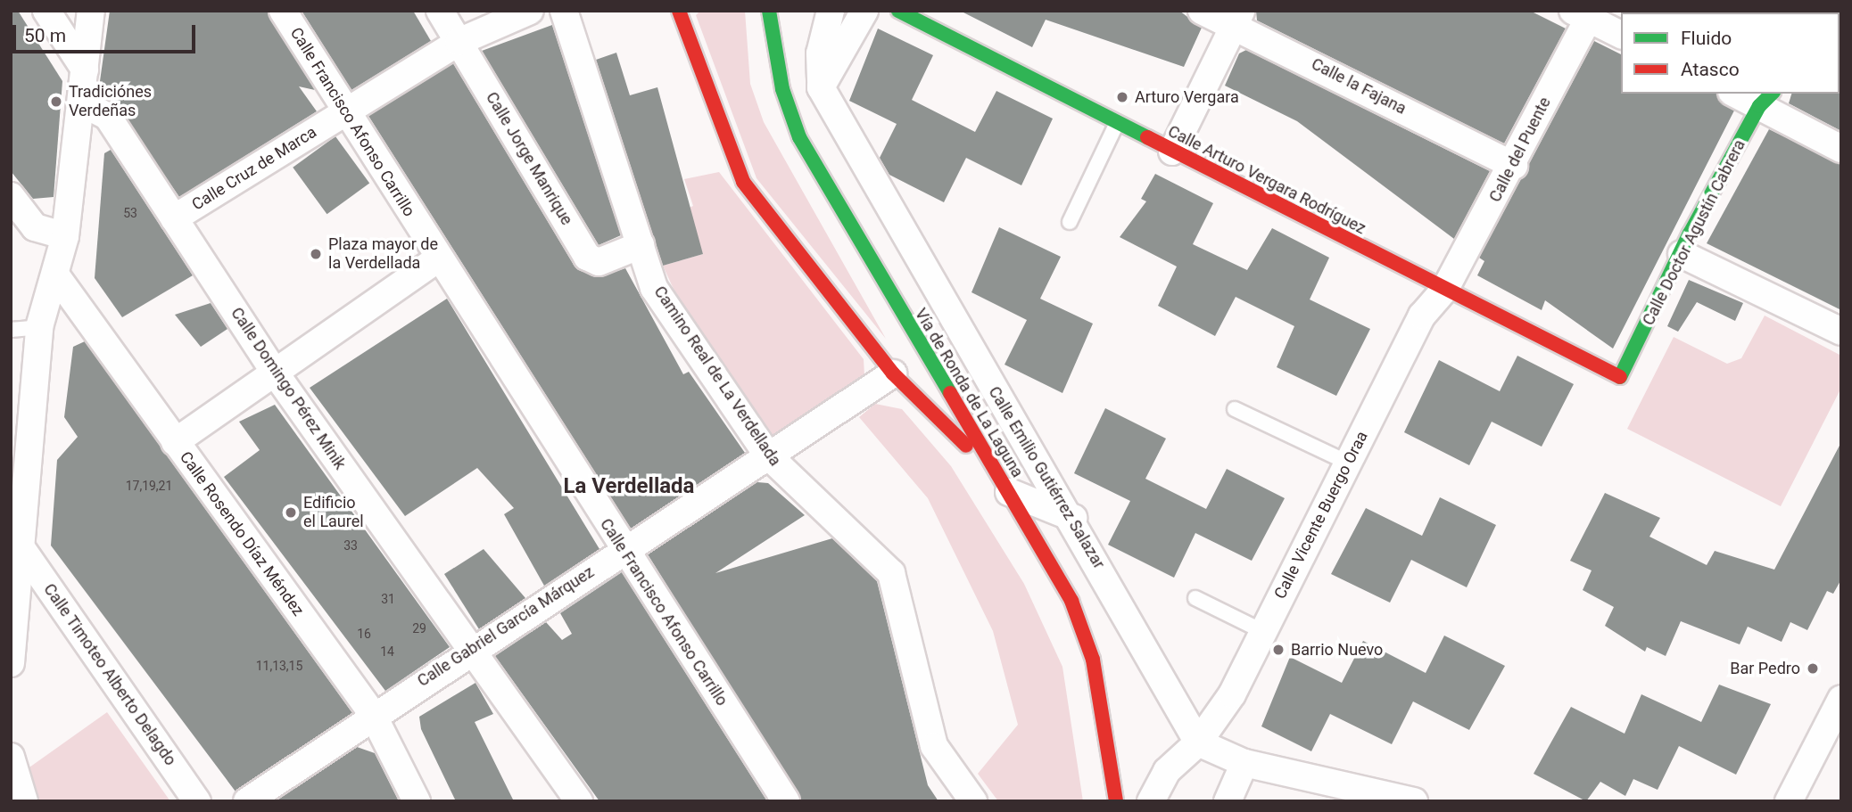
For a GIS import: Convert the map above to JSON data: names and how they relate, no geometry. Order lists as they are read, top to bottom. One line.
{"streets":{"main road":["Calle Arturo Vergara Rodríguez","Calle Doctor Agustín Cabrera","Vía de Ronda de La Laguna"],"street":["Calle la Fajana","Calle Francisco Afonso Carrillo","Calle del Puente","Calle Jorge Manrique","Calle Cruz de Marca","Camino Real de La Verdellada","Calle Domingo Pérez Minik","Calle Emilio Gutiérrez Salazar","Calle Vicente Buergo Oraa","Calle Rosendo Díaz Méndez","Calle Gabriel García Márquez","Calle Timoteo Alberto Delagdo"]},"crossings":[["Calle la Fajana","Calle del Puente"],["Calle Francisco Afonso Carrillo","Calle Cruz de Marca"],["Calle Francisco Afonso Carrillo","Calle Gabriel García Márquez"],["Calle del Puente","Calle Arturo Vergara Rodríguez"],["Calle del Puente","Calle Vicente Buergo Oraa"],["Calle Jorge Manrique","Calle Cruz de Marca"],["Calle Jorge Manrique","Camino Real de La Verdellada"],["Calle Cruz de Marca","Calle Domingo Pérez Minik"],["Calle Arturo Vergara Rodríguez","Calle Doctor Agustín Cabrera"],["Calle Arturo Vergara Rodríguez","Calle Vicente Buergo Oraa"],["Camino Real de La Verdellada","Calle Gabriel García Márquez"],["Calle Domingo Pérez Minik","Calle Gabriel García Márquez"],["Calle Emilio Gutiérrez Salazar","Calle Vicente Buergo Oraa"],["Calle Rosendo Díaz Méndez","Calle Gabriel García Márquez"]],"districts":["La Verdellada"],"places":["Arturo Vergara","Tradiciónes Verdeñas","Plaza mayor de la Verdellada","Edificio el Laurel","Barrio Nuevo","Bar Pedro"],"house_numbers":["53","17,19,21","33","31","29","16","14","11,13,15"],"legend":["Fluido","Atasco"],"scale_bar":"50 m"}
